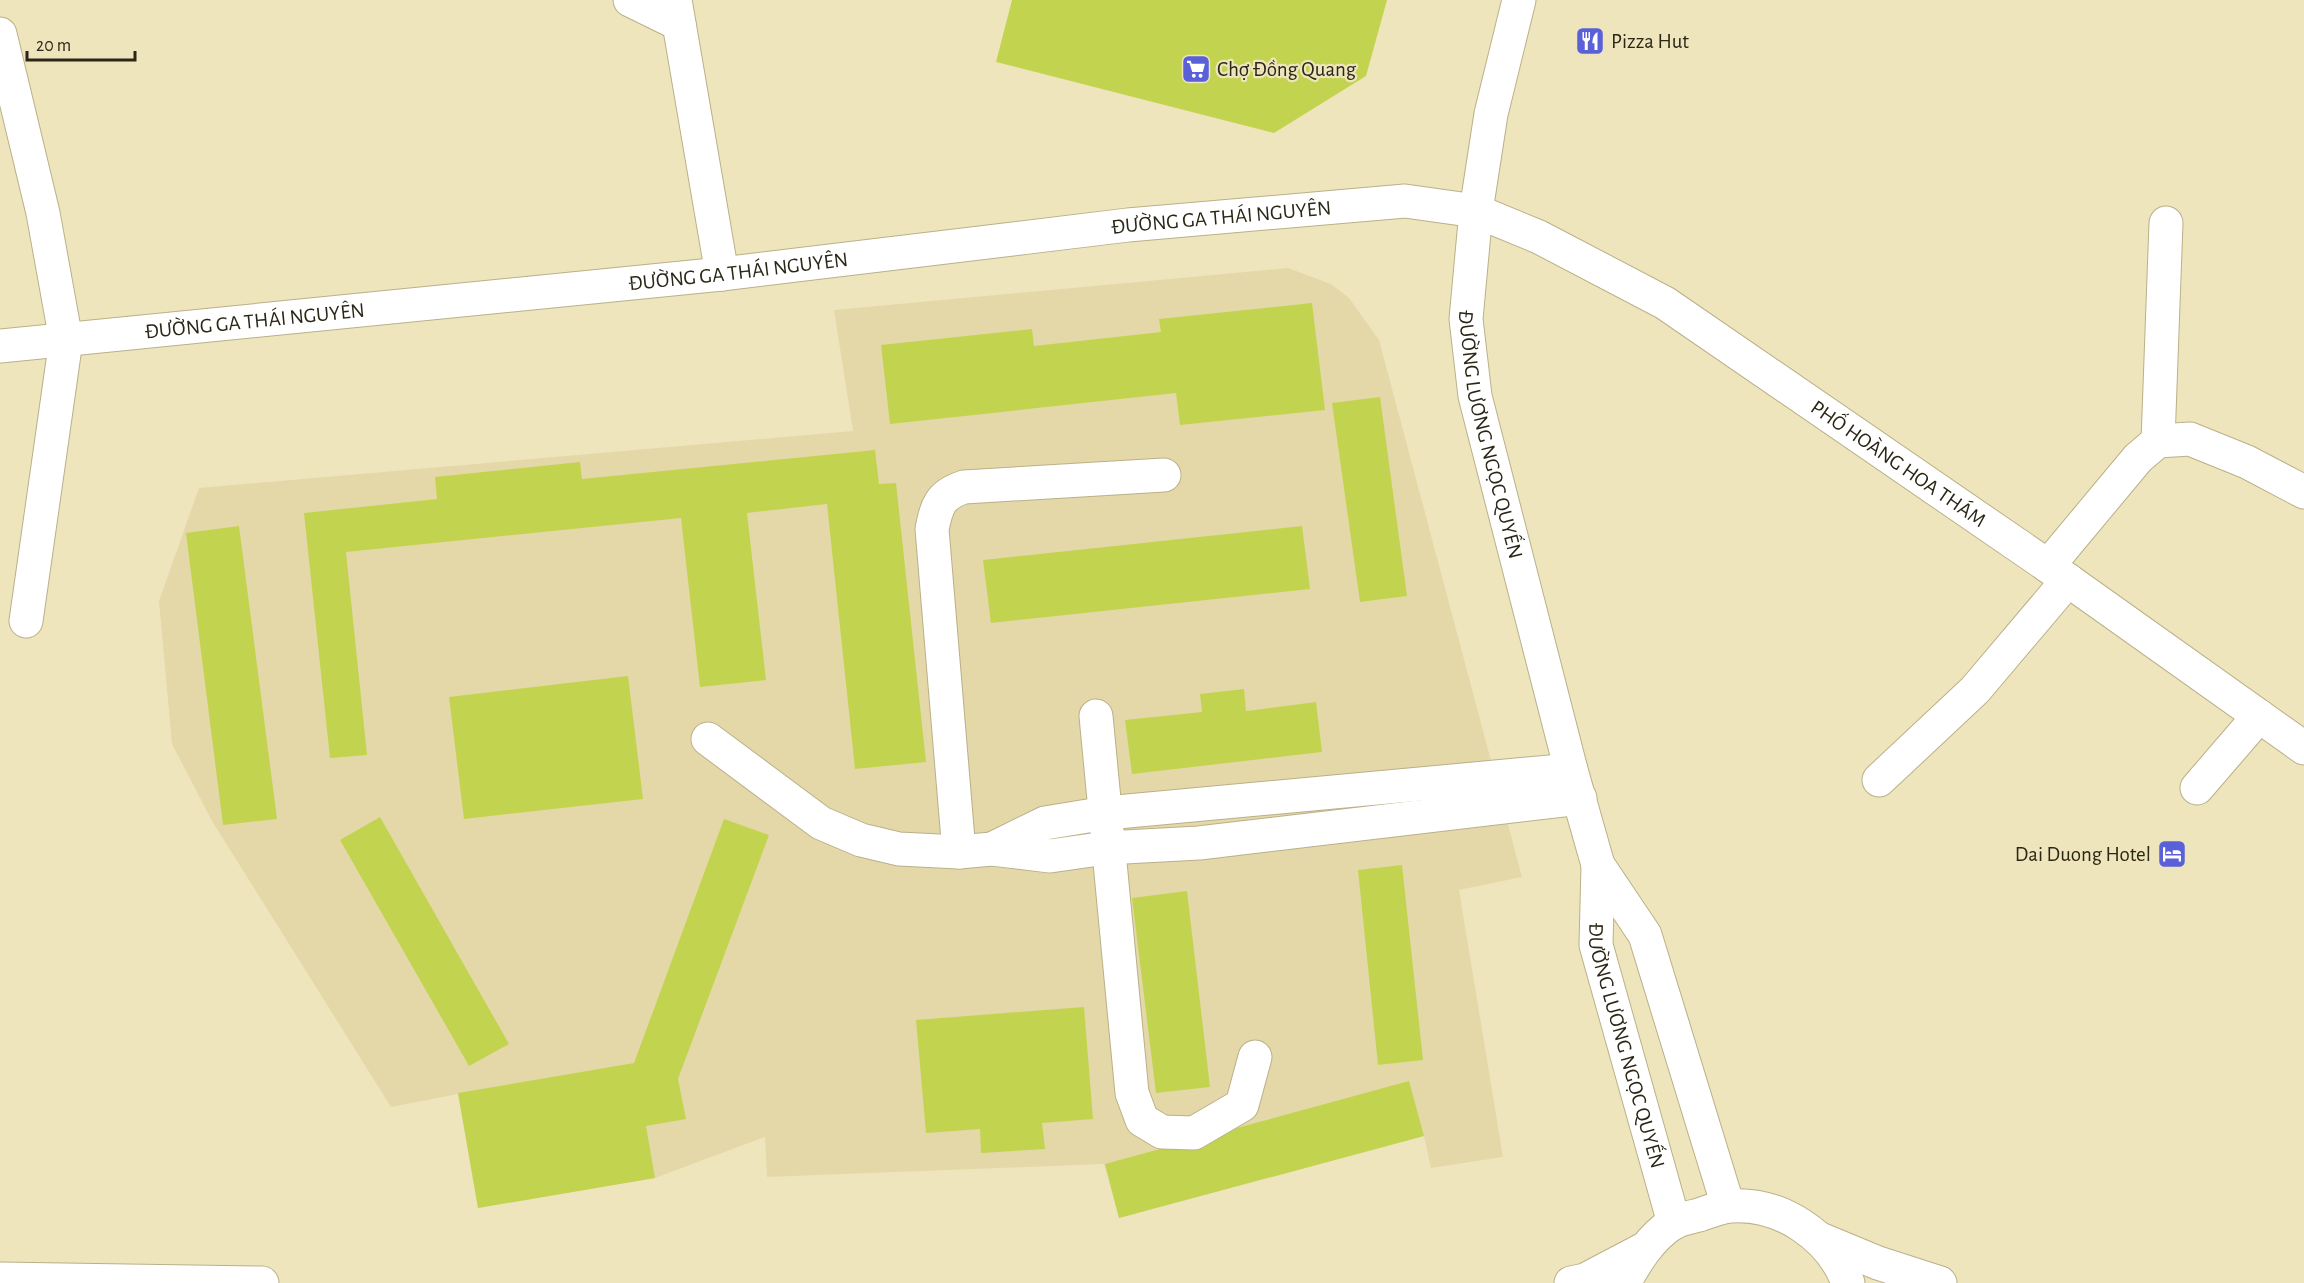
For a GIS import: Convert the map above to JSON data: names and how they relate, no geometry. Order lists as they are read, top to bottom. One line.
{"streets":{"street":["ĐƯỜNG GA THÁI NGUYÊN","ĐƯỜNG LƯƠNG NGỌC QUYẾN","PHỐ HOÀNG HOA THÁM"]},"crossings":[["ĐƯỜNG GA THÁI NGUYÊN","ĐƯỜNG LƯƠNG NGỌC QUYẾN"],["ĐƯỜNG GA THÁI NGUYÊN","PHỐ HOÀNG HOA THÁM"],["ĐƯỜNG LƯƠNG NGỌC QUYẾN","PHỐ HOÀNG HOA THÁM"]],"places":{"restaurant":["Pizza Hut"],"supermarket":["Chợ Đồng Quang"],"hotel":["Dai Duong Hotel"]},"scale_bar":"20 m"}
